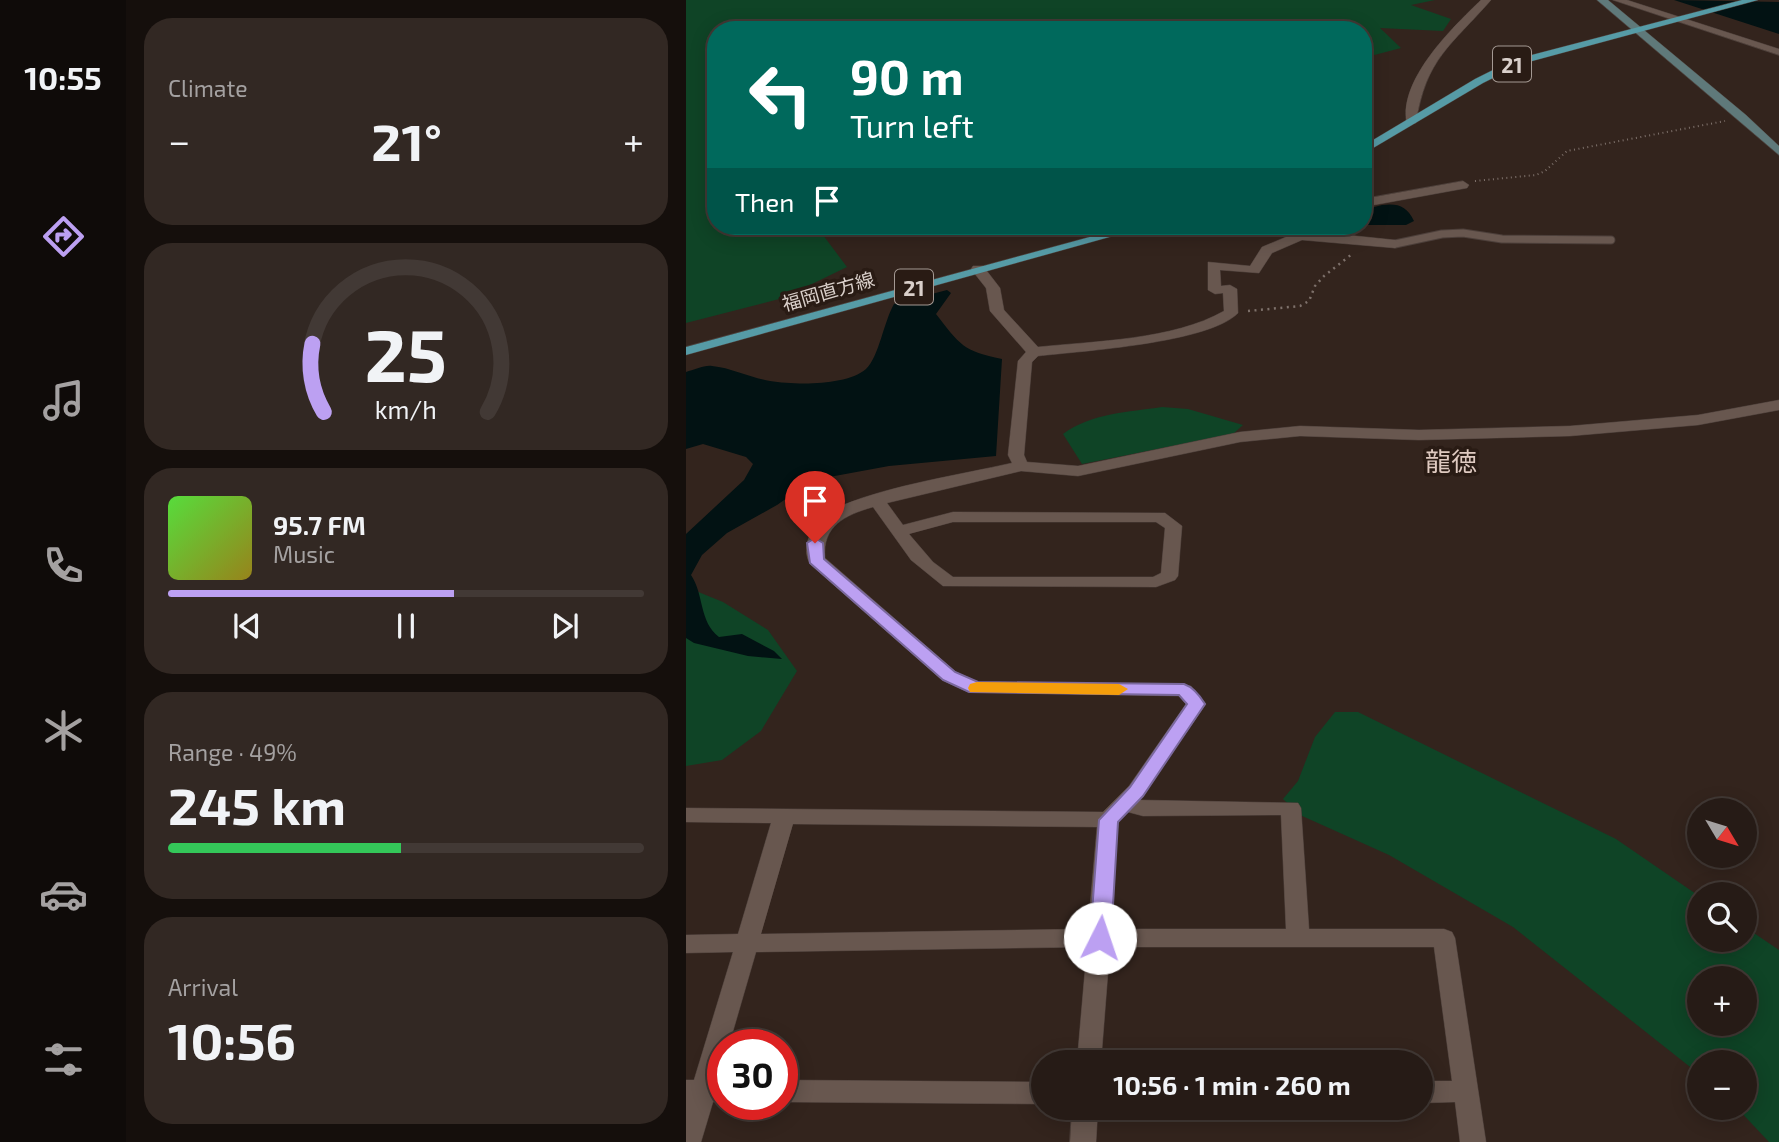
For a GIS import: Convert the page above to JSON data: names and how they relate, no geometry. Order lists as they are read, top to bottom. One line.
{"streets":{"main road":["21","福岡直方線"]},"districts":["龍徳"],"north":"bottom right","page":{"tabs":"10:55","tile":["Climate",["Range · 49%","245 km"],["Arrival","10:56"]],"turn":["90 m","Turn left"],"heat":["−","21°","+"],"then":"Then","song":["95.7 FM","Music"],"map_buttons":["+","−"],"limit":"30","trip":"10:56 · 1 min · 260 m","gauge":["25","km/h"]}}
